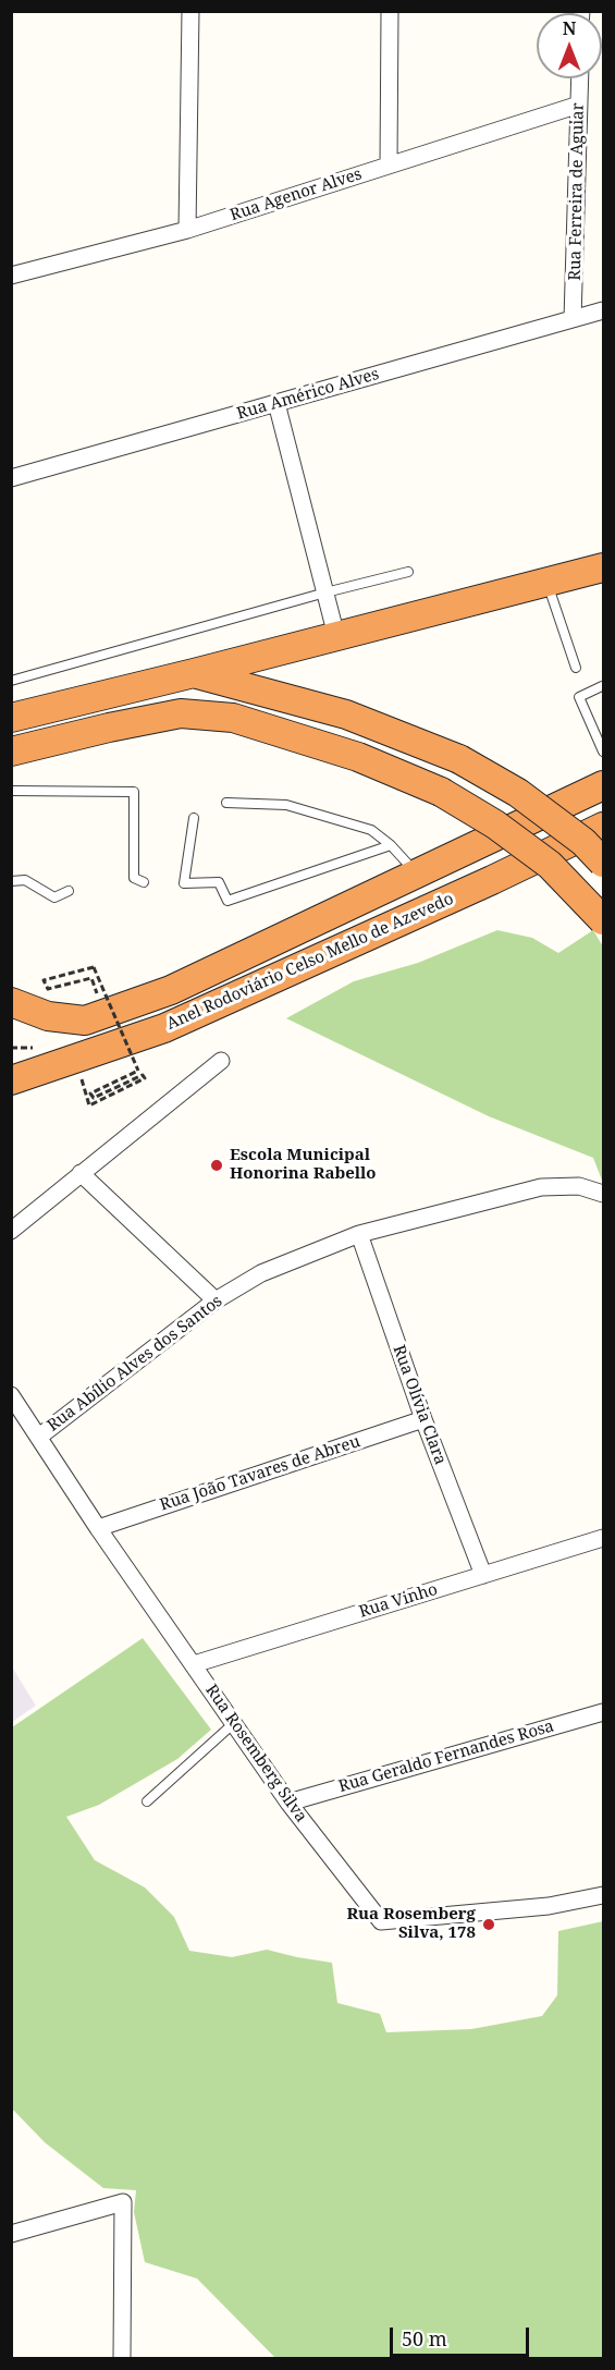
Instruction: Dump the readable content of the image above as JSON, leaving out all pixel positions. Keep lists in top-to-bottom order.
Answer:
{
  "streets": {
    "highway": ["Anel Rodoviário Celso Mello de Azevedo"],
    "street": [
      "Rua Ferreira de Aguiar",
      "Rua Agenor Alves",
      "Rua Américo Alves",
      "Rua Abílio Alves dos Santos",
      "Rua Olívia Clara",
      "Rua João Tavares de Abreu",
      "Rua Vinho",
      "Rua Rosemberg Silva",
      "Rua Geraldo Fernandes Rosa"
    ]
  },
  "crossings": [
    ["Rua Ferreira de Aguiar", "Rua Agenor Alves"],
    ["Rua Ferreira de Aguiar", "Rua Américo Alves"],
    ["Rua Abílio Alves dos Santos", "Rua Olívia Clara"],
    ["Rua Abílio Alves dos Santos", "Rua Rosemberg Silva"],
    ["Rua Olívia Clara", "Rua João Tavares de Abreu"],
    ["Rua Olívia Clara", "Rua Vinho"],
    ["Rua João Tavares de Abreu", "Rua Rosemberg Silva"],
    ["Rua Vinho", "Rua Rosemberg Silva"],
    ["Rua Rosemberg Silva", "Rua Geraldo Fernandes Rosa"]
  ],
  "places": ["Escola Municipal Honorina Rabello", "Rua Rosemberg Silva, 178"],
  "scale_bar": "50 m",
  "north": "top"
}
